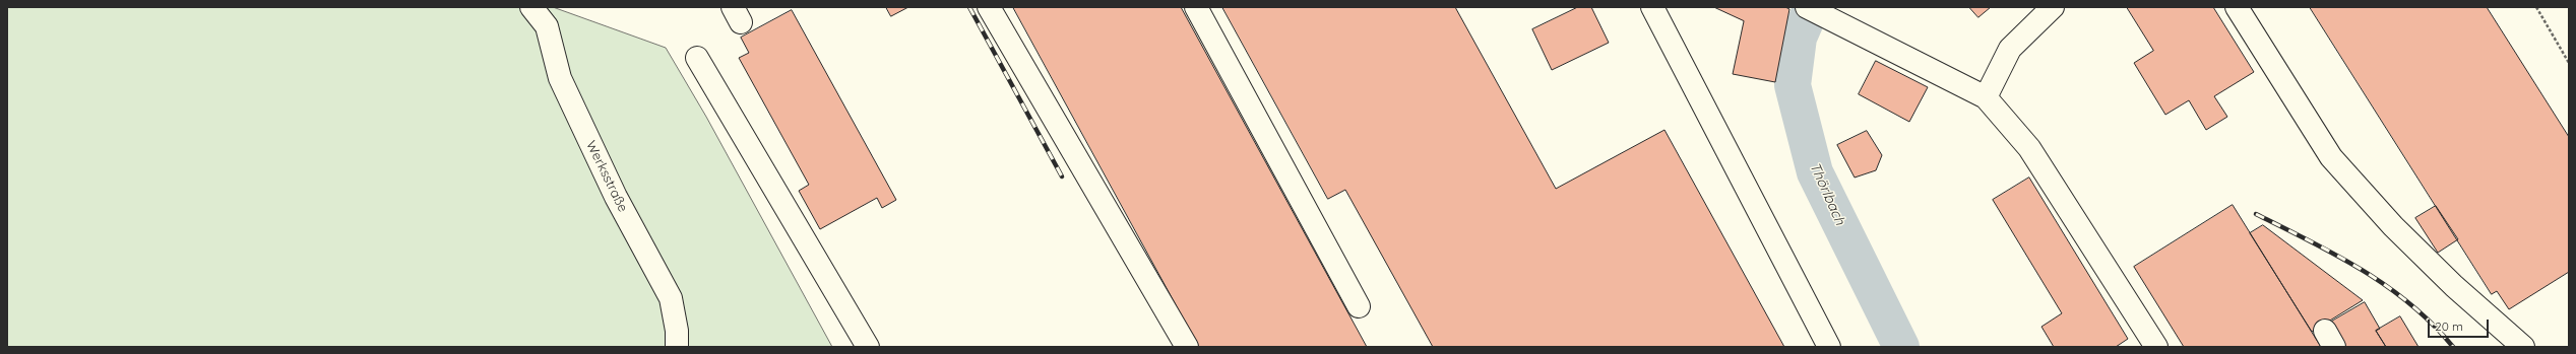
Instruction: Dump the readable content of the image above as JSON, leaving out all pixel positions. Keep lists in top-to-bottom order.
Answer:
{
  "streets": {
    "street": ["Werksstraße"]
  },
  "water": ["Thörlbach"],
  "scale_bar": "20 m"
}
